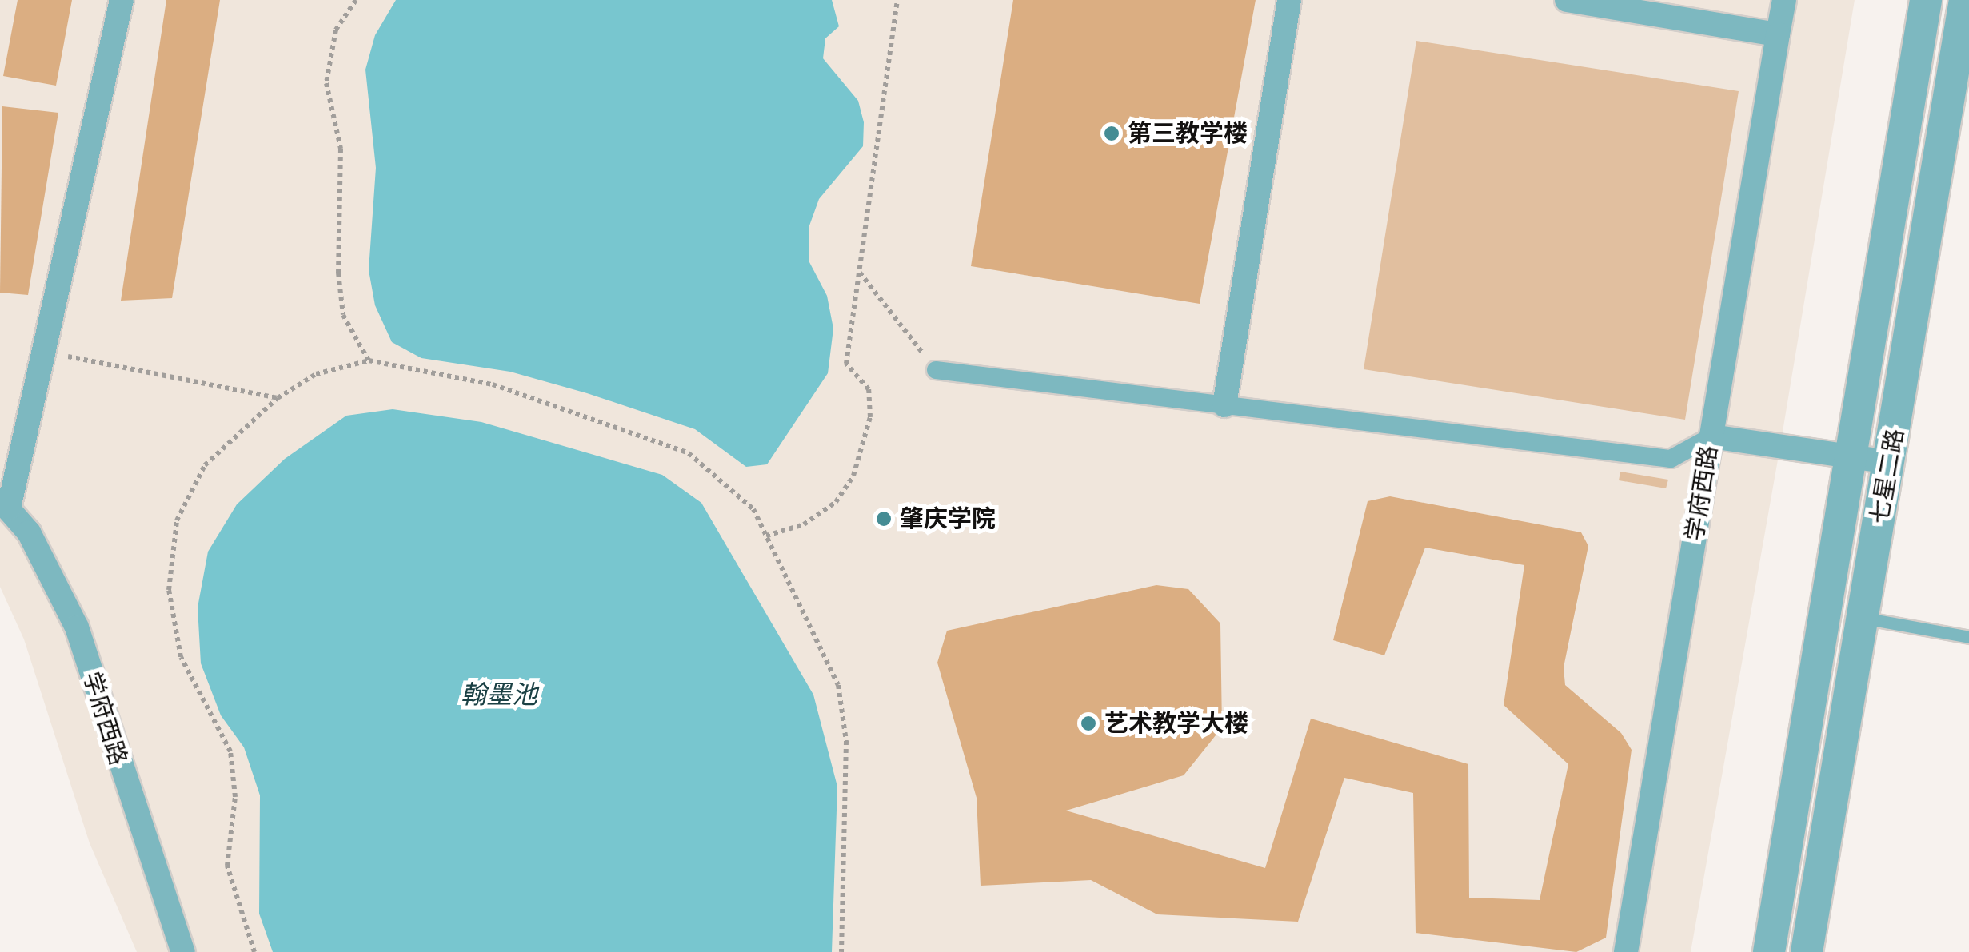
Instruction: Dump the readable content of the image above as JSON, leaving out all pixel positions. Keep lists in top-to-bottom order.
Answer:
{
  "streets": {
    "street": ["七星二路", "学府西路"]
  },
  "water": ["翰墨池"],
  "places": ["第三教学楼", "肇庆学院", "艺术教学大楼"]
}
